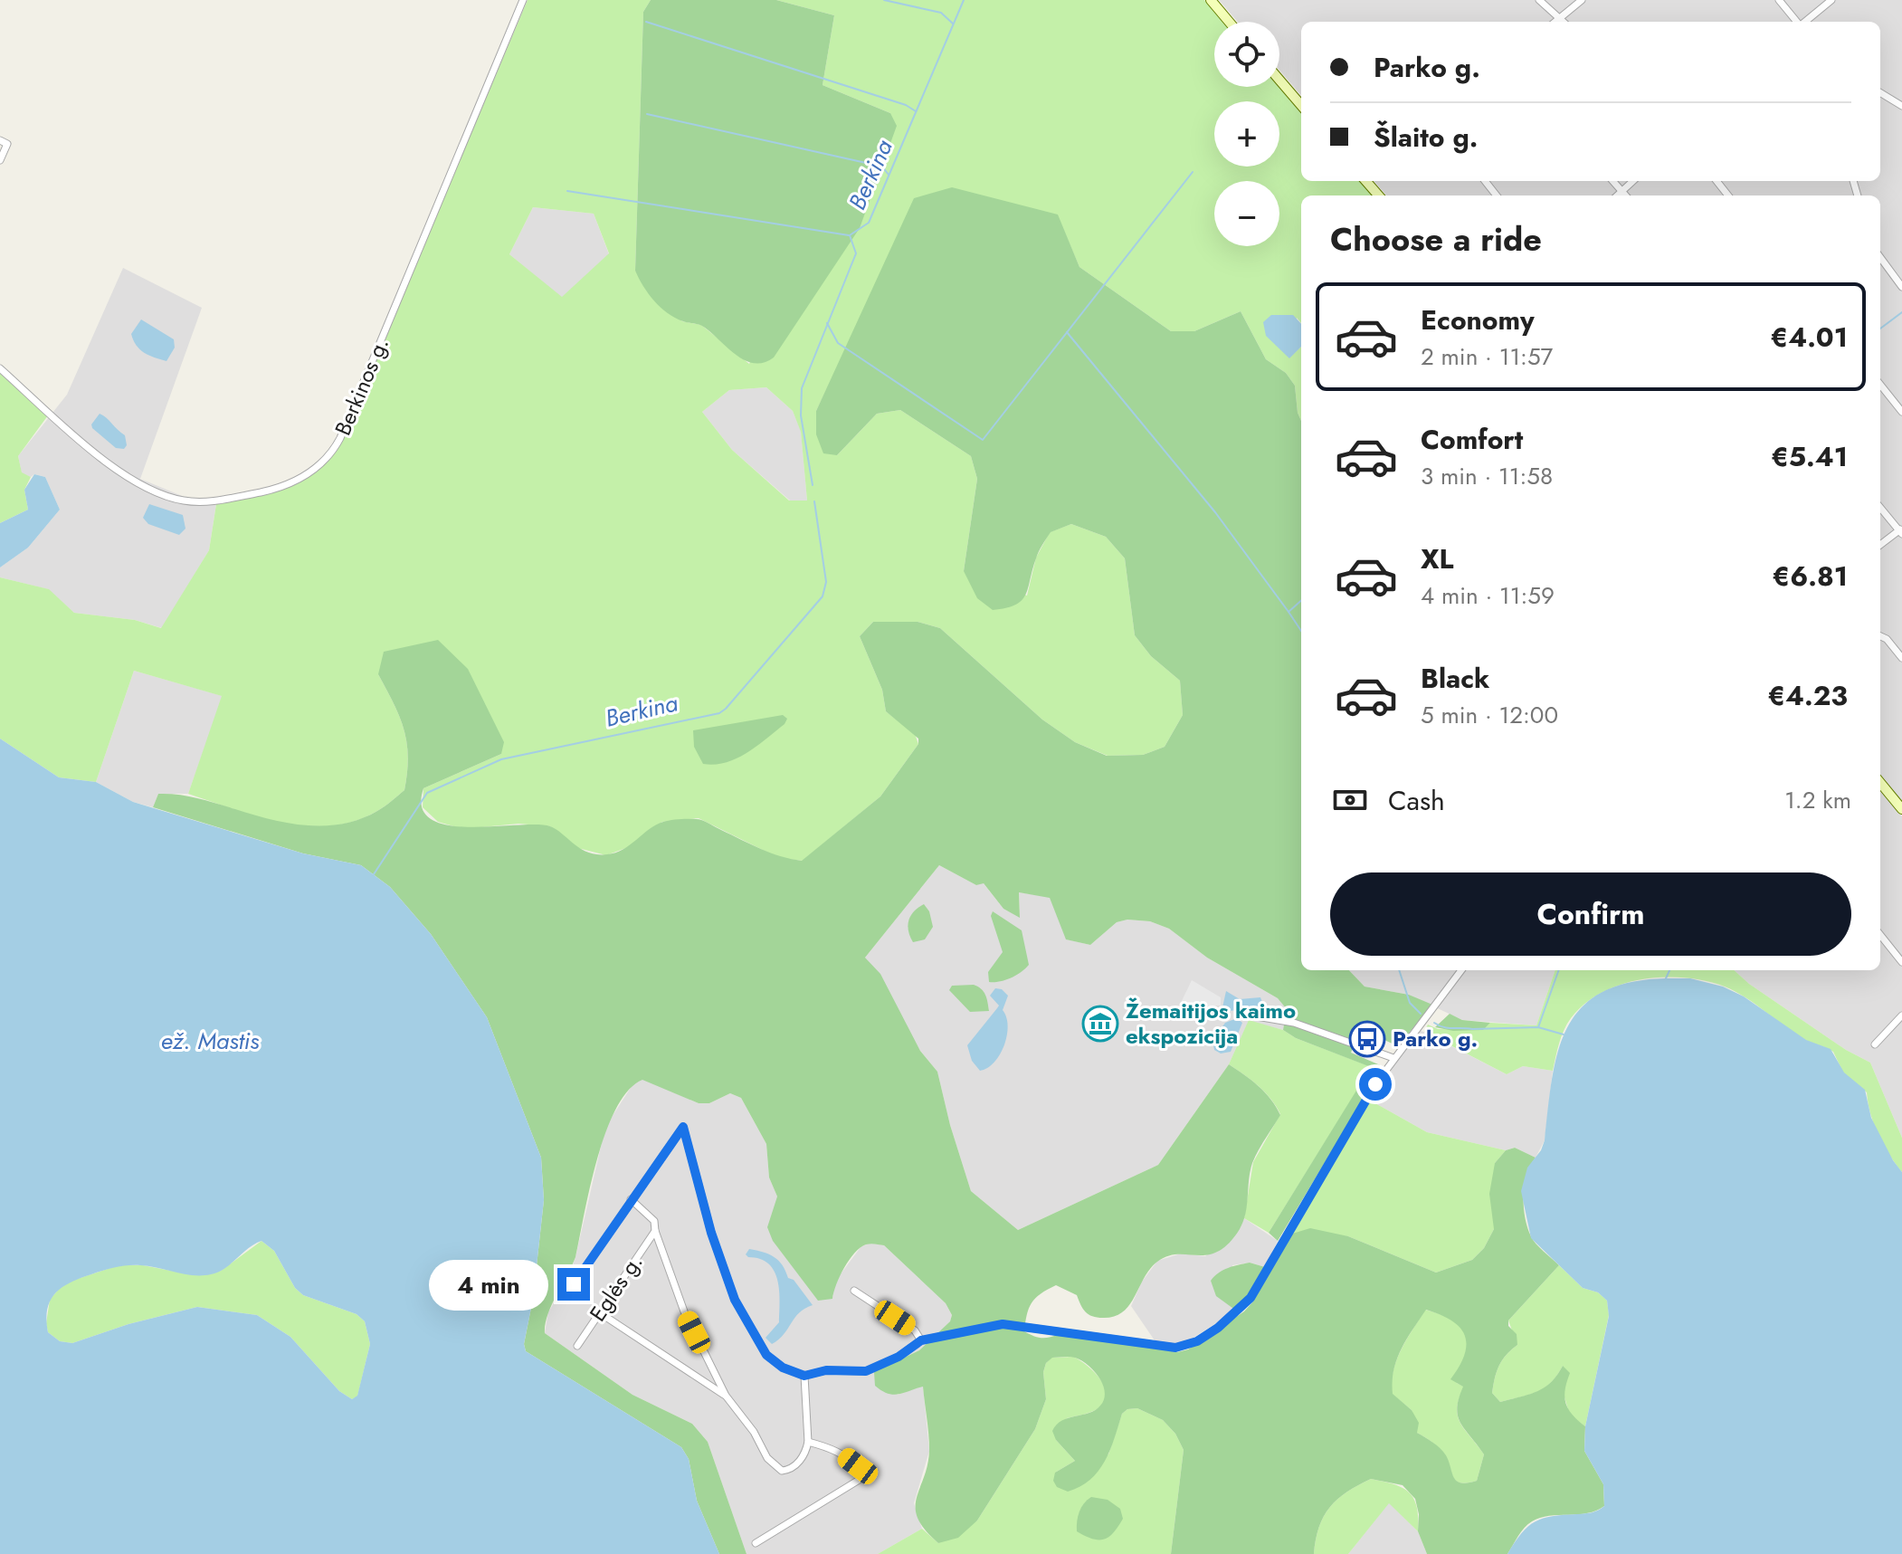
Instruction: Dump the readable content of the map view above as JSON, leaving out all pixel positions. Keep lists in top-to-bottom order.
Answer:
{
  "streets": {
    "street": ["Berkinos g.", "Eglės g."]
  },
  "water": ["Berkina", "ež. Mastis"],
  "places": {
    "museum": ["Žemaitijos kaimo ekspozicija"],
    "bus stop": ["Parko g."]
  },
  "page": {
    "map_buttons": ["+", "−"],
    "banner": ["Parko g.", "Šlaito g."],
    "heading": "Choose a ride",
    "list": [
      {
        "name": "Economy",
        "note": "2 min · 11:57",
        "value": "€4.01"
      },
      {
        "name": "Comfort",
        "note": "3 min · 11:58",
        "value": "€5.41"
      },
      {
        "name": "XL",
        "note": "4 min · 11:59",
        "value": "€6.81"
      },
      {
        "name": "Black",
        "note": "5 min · 12:00",
        "value": "€4.23"
      }
    ],
    "pay": ["Cash", "1.2 km"],
    "buttons": "Confirm",
    "bubble": "4 min"
  }
}
